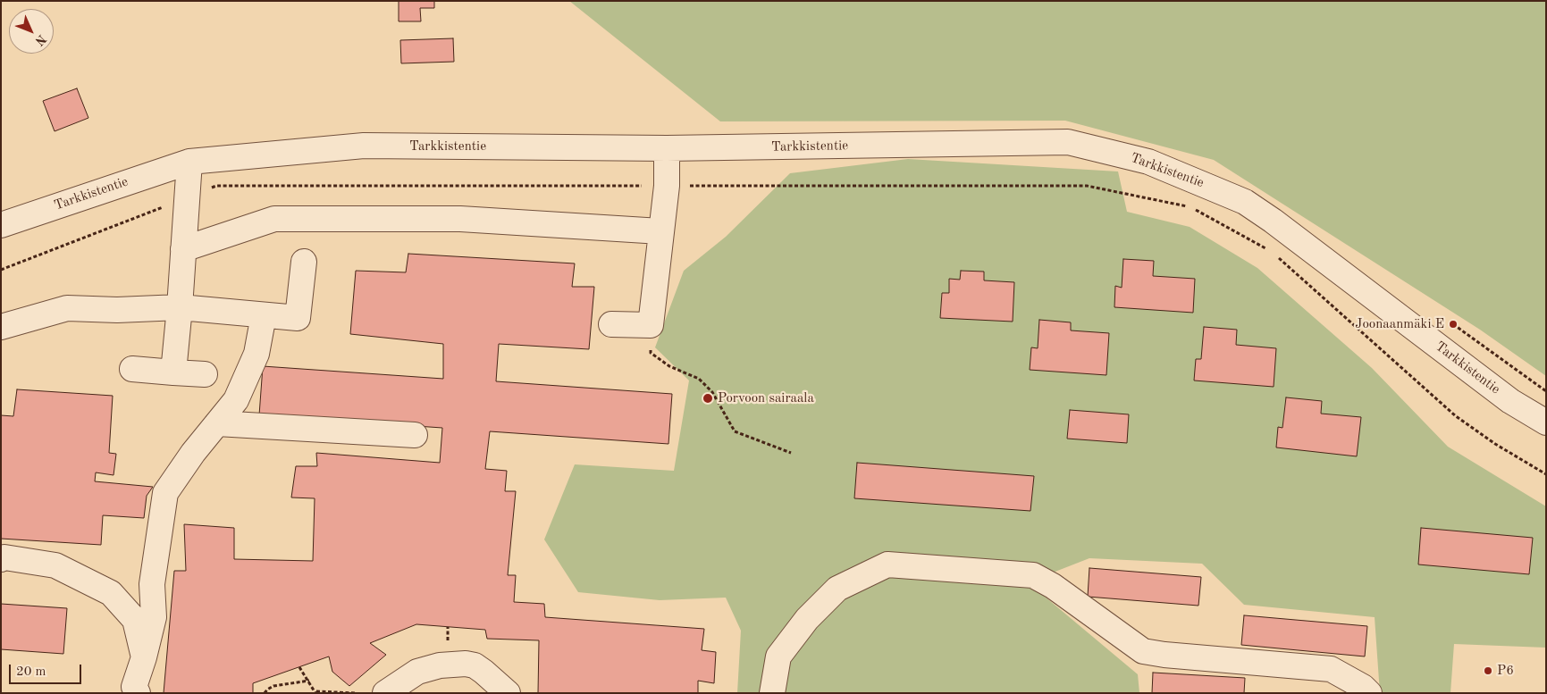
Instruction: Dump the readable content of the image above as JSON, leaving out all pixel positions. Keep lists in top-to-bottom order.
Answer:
{
  "streets": {
    "street": ["Tarkkistentie"]
  },
  "places": ["Joonaanmäki E", "Porvoon sairaala", "P6"],
  "scale_bar": "20 m",
  "north": "bottom right"
}
